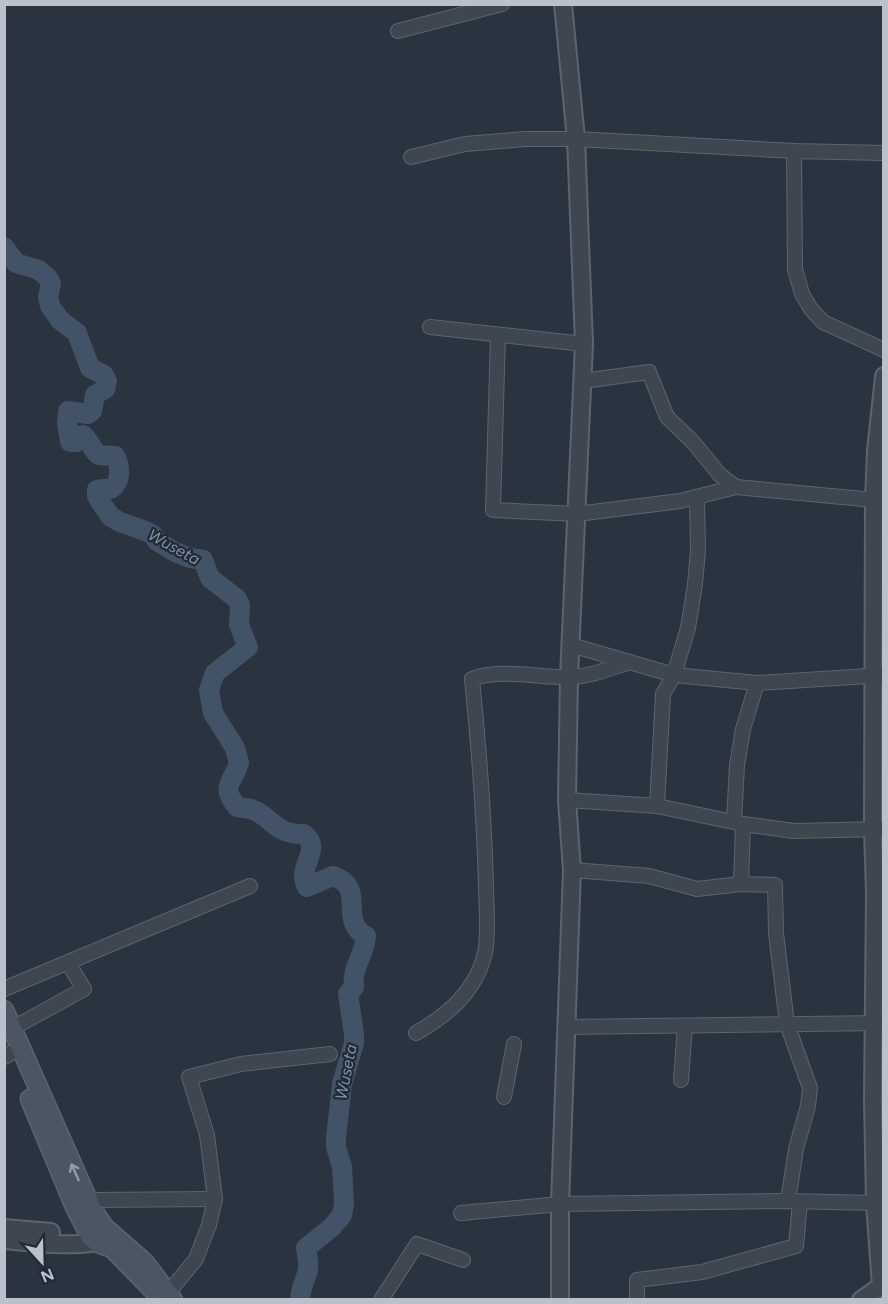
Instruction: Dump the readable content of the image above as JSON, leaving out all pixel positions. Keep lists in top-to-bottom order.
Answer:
{
  "water": ["Wuseta"],
  "north": "bottom"
}
